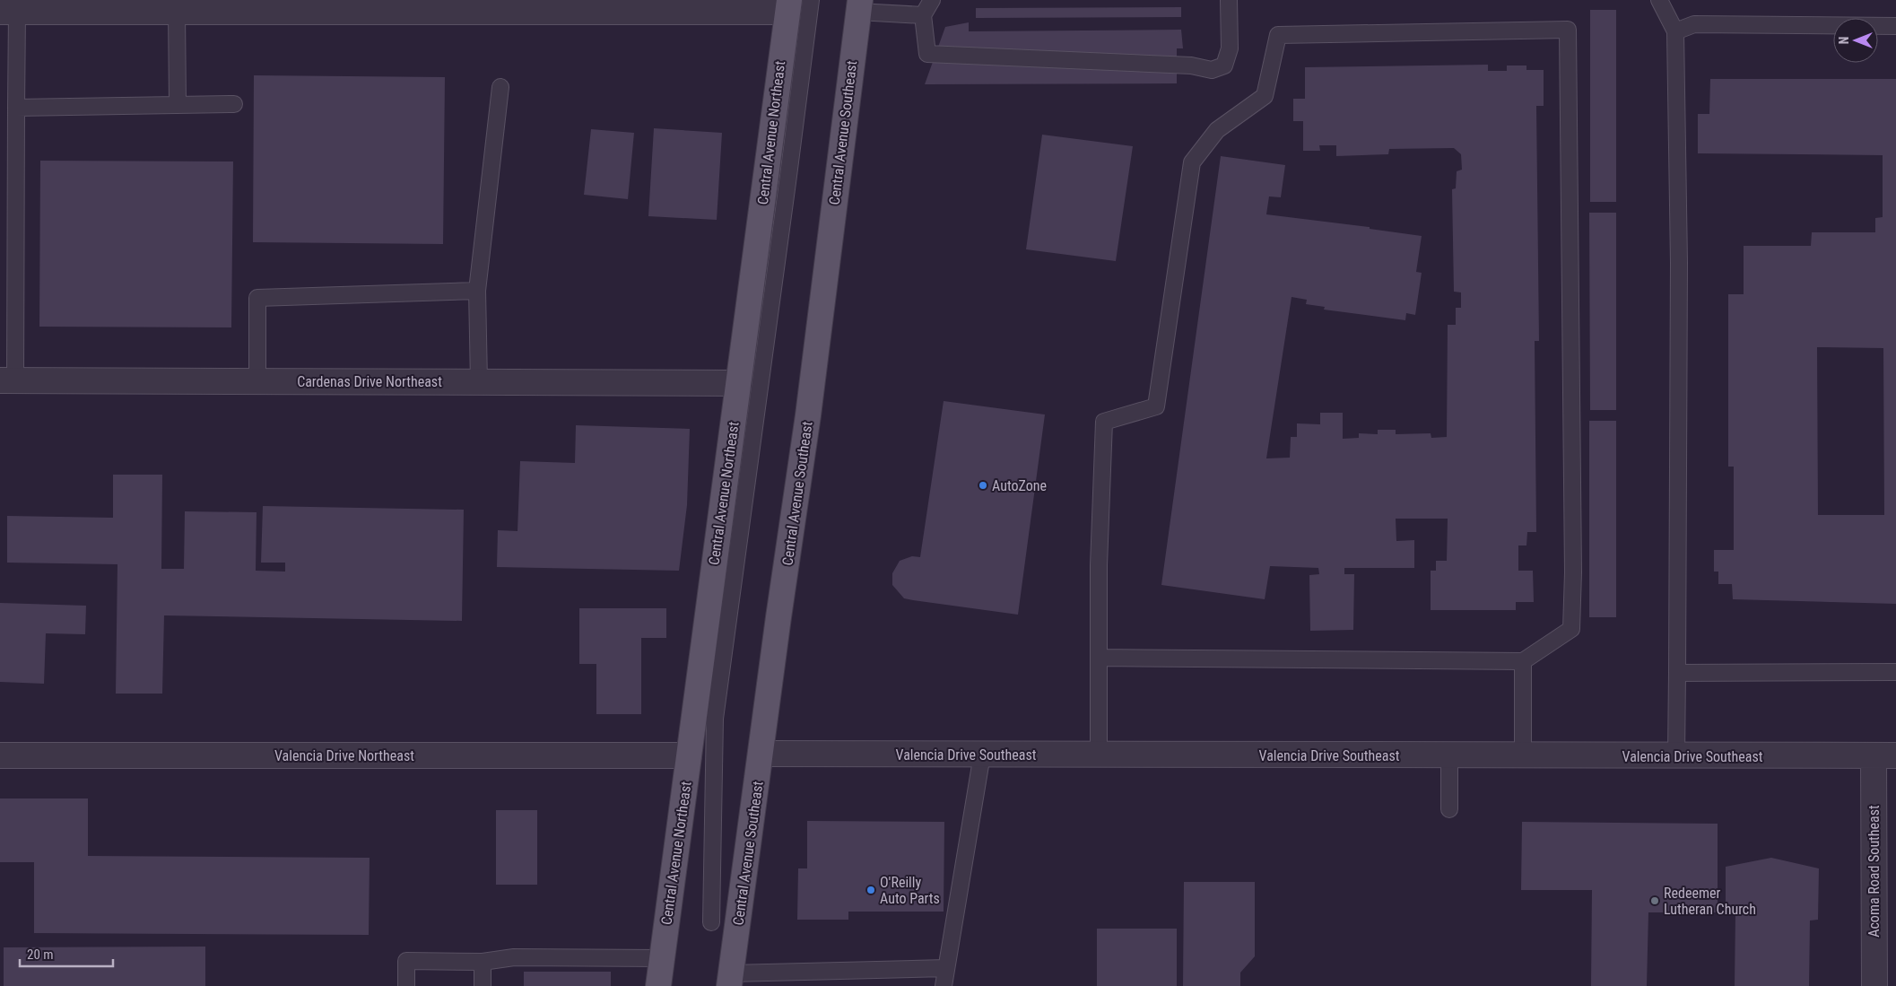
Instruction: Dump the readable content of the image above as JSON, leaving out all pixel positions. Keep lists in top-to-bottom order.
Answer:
{
  "streets": {
    "main road": ["Central Avenue Northeast", "Central Avenue Southeast"],
    "street": [
      "Cardenas Drive Northeast",
      "Valencia Drive Southeast",
      "Valencia Drive Northeast",
      "Acoma Road Southeast"
    ]
  },
  "crossings": [
    ["Central Avenue Northeast", "Cardenas Drive Northeast"],
    ["Central Avenue Northeast", "Valencia Drive Northeast"],
    ["Central Avenue Southeast", "Valencia Drive Southeast"],
    ["Valencia Drive Southeast", "Acoma Road Southeast"]
  ],
  "places": ["AutoZone", "O'Reilly Auto Parts", "Redeemer Lutheran Church"],
  "scale_bar": "20 m",
  "north": "left"
}
